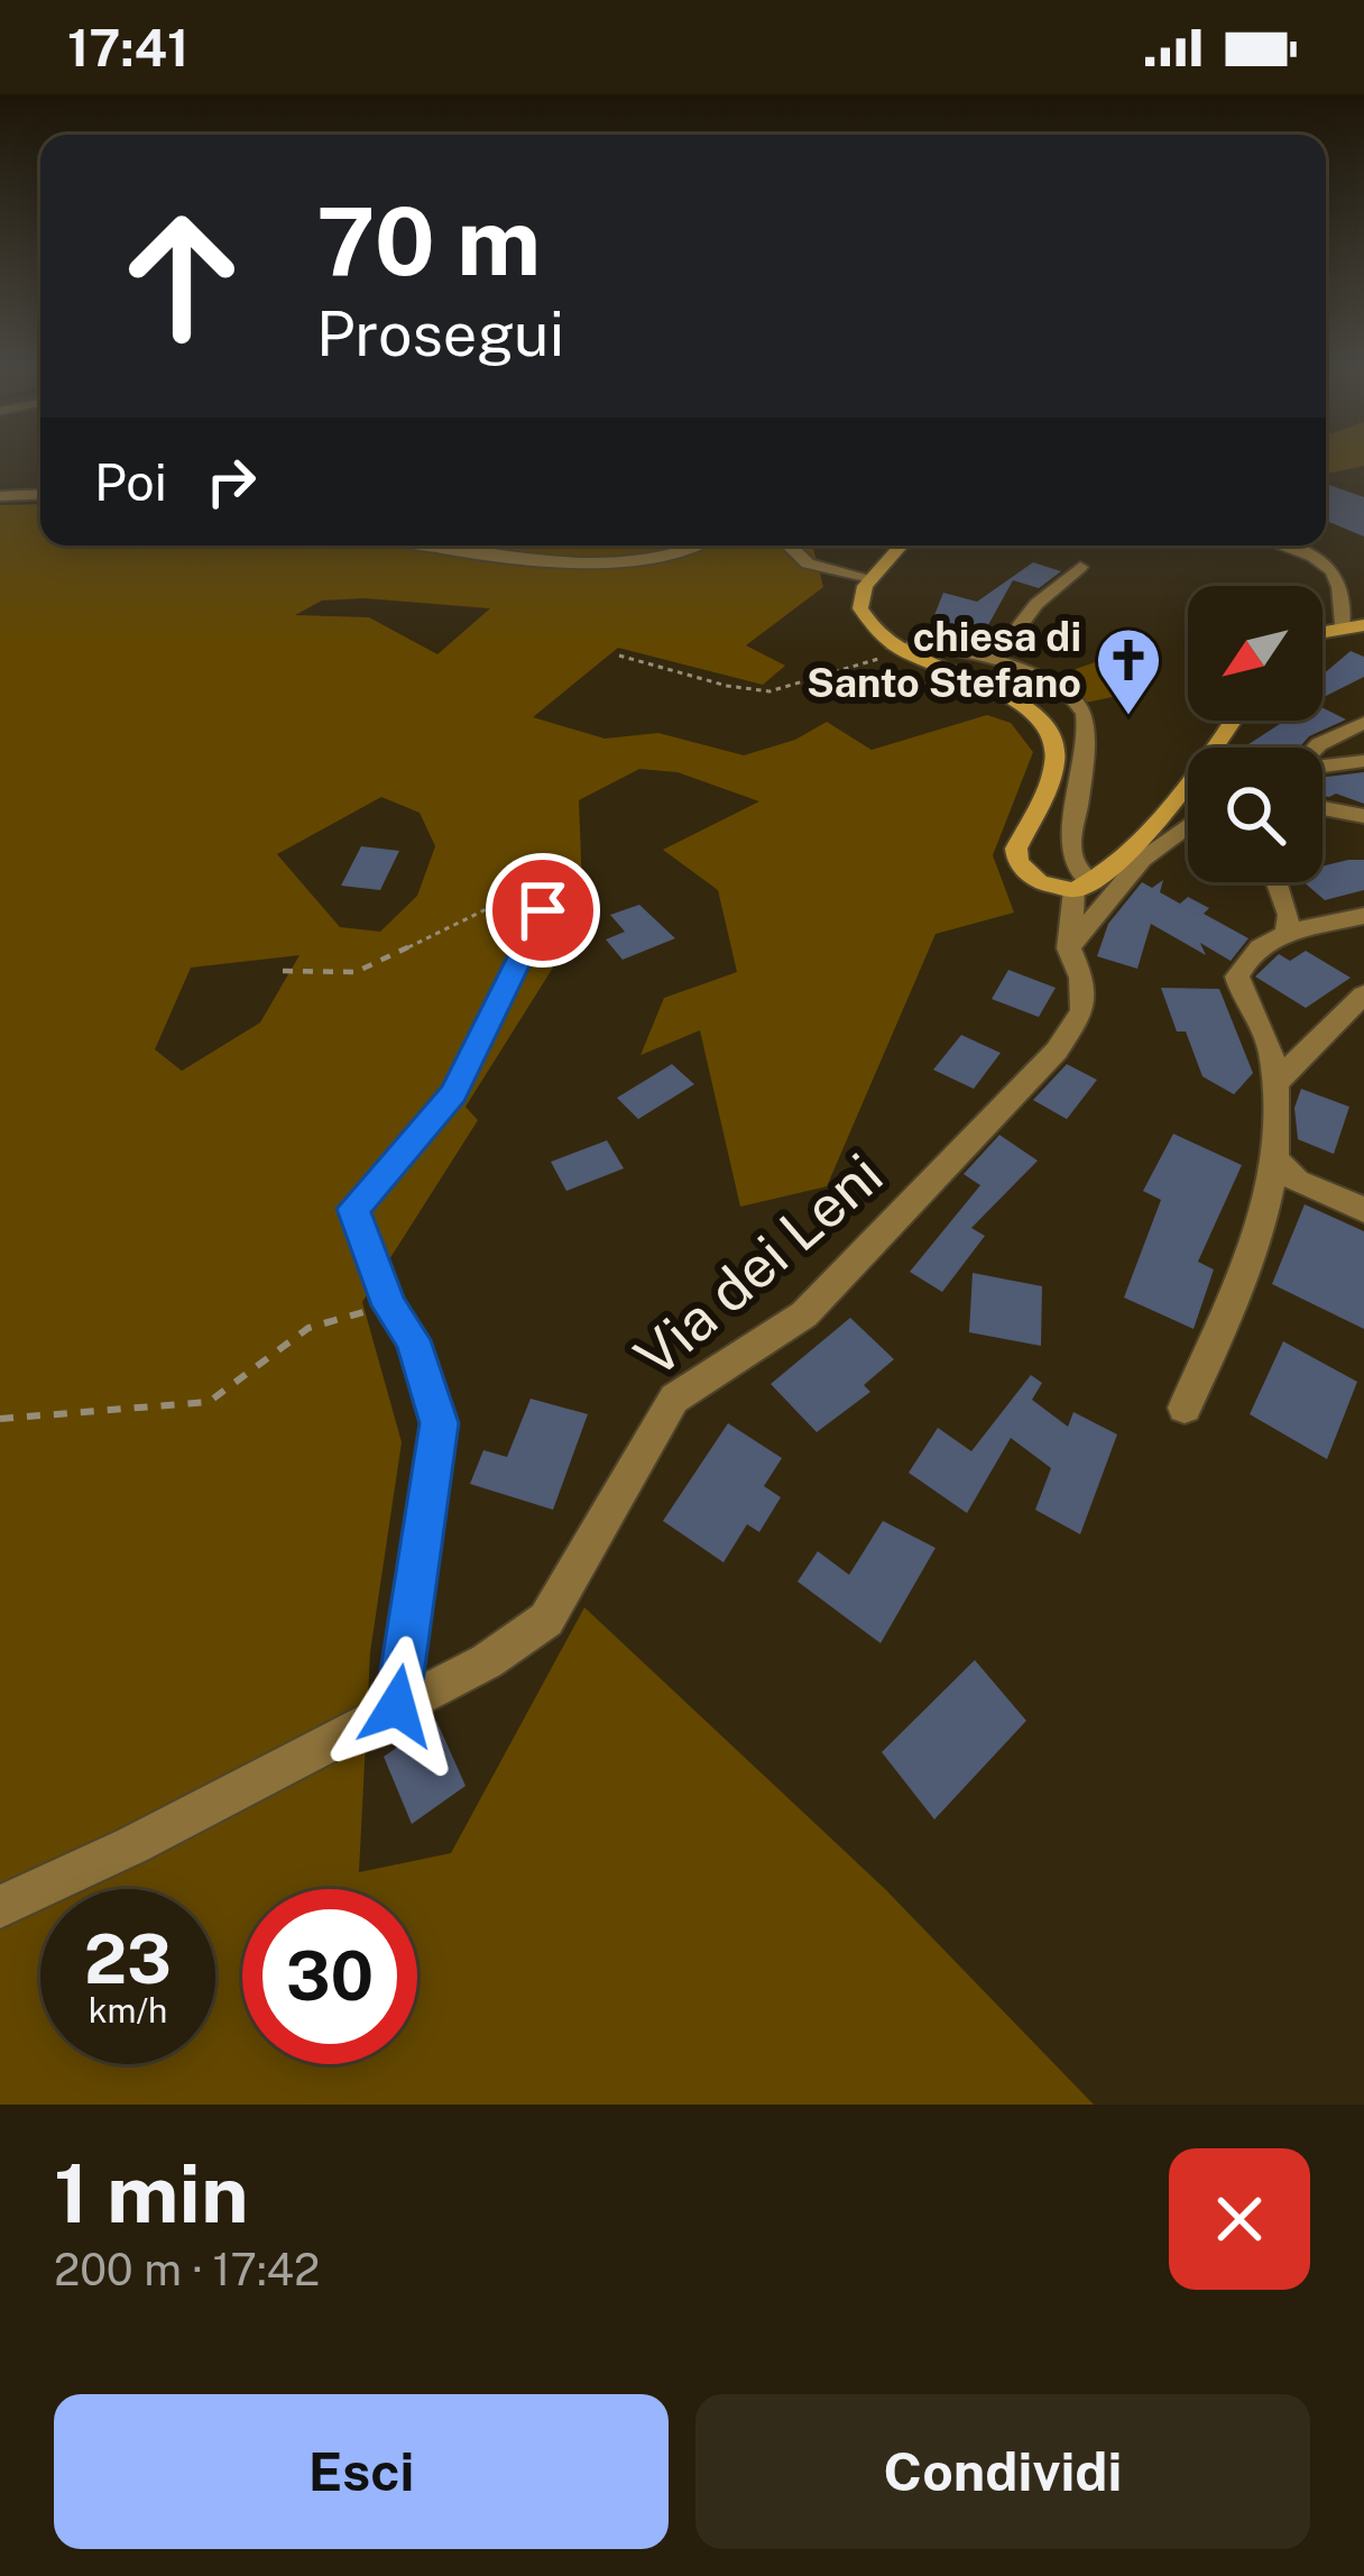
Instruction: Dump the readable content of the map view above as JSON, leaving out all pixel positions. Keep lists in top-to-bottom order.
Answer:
{
  "streets": {
    "street": ["Via dei Leni"]
  },
  "places": {
    "church": ["chiesa di Santo Stefano"]
  },
  "north": "bottom left",
  "page": {
    "status": "17:41",
    "turn": ["70 m", "Prosegui"],
    "then": "Poi",
    "speed": "23 km/h",
    "limit": "30",
    "heading": ["1 min", "200 m · 17:42"],
    "buttons": ["Esci", "Condividi"]
  }
}
